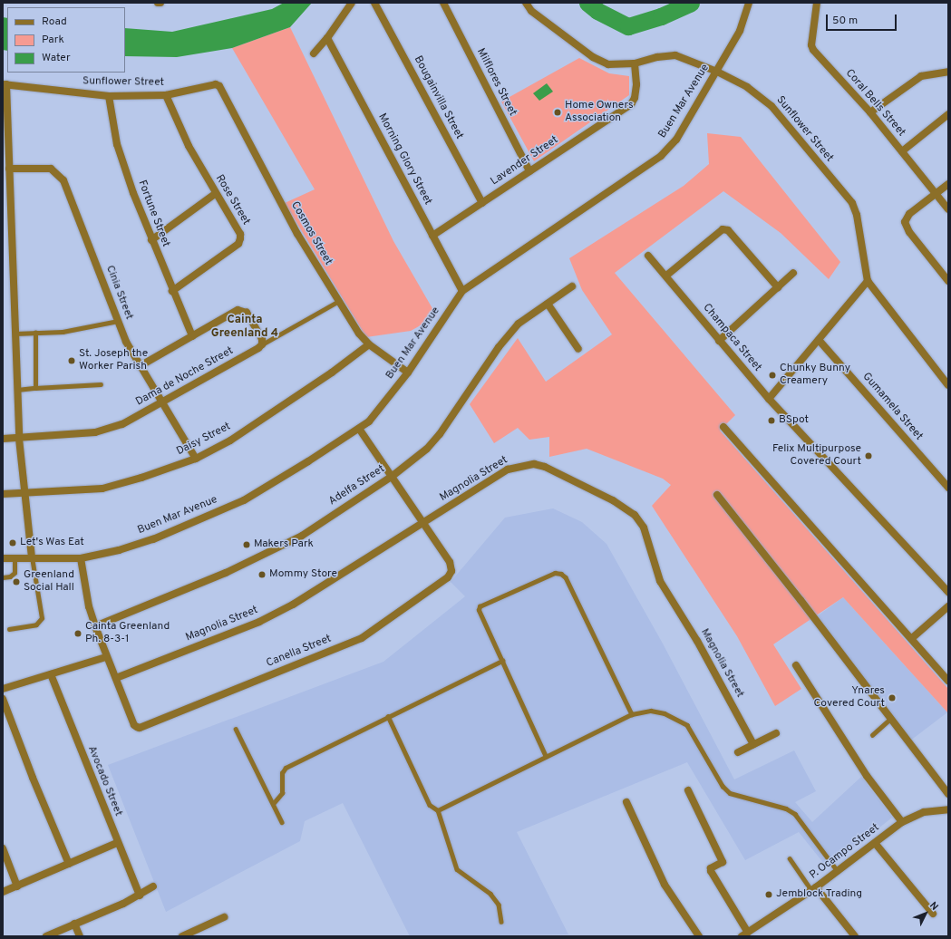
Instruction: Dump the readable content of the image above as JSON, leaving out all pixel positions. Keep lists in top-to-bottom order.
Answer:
{
  "streets": {
    "street": [
      "Sunflower Street",
      "Milflores Street",
      "Bougainvilla Street",
      "Buen Mar Avenue",
      "Coral Bells Street",
      "Morning Glory Street",
      "Lavender Street",
      "Rose Street",
      "Fortune Street",
      "Cosmos Street",
      "Cinia Street",
      "Champaca Street",
      "Dama de Noche Street",
      "Gumamela Street",
      "Daisy Street",
      "Magnolia Street",
      "Adelfa Street",
      "Canella Street",
      "Avocado Street",
      "P. Ocampo Street"
    ]
  },
  "crossings": [
    ["Sunflower Street", "Buen Mar Avenue"],
    ["Sunflower Street", "Lavender Street"],
    ["Sunflower Street", "Rose Street"],
    ["Sunflower Street", "Fortune Street"],
    ["Sunflower Street", "Cosmos Street"],
    ["Milflores Street", "Lavender Street"],
    ["Bougainvilla Street", "Lavender Street"],
    ["Buen Mar Avenue", "Morning Glory Street"],
    ["Buen Mar Avenue", "Cosmos Street"],
    ["Morning Glory Street", "Lavender Street"],
    ["Rose Street", "Fortune Street"],
    ["Cosmos Street", "Daisy Street"],
    ["Cinia Street", "Dama de Noche Street"],
    ["Cinia Street", "Daisy Street"],
    ["Magnolia Street", "Canella Street"]
  ],
  "districts": ["Cainta Greenland 4"],
  "places": [
    "Home Owners Association",
    "St. Joseph the Worker Parish",
    "Chunky Bunny Creamery",
    "BSpot",
    "Felix Multipurpose Covered Court",
    "Let's Was Eat",
    "Makers Park",
    "Mommy Store",
    "Greenland Social Hall",
    "Cainta Greenland Ph. 8-3-1",
    "Ynares Covered Court",
    "Jemblock Trading"
  ],
  "legend": ["Road", "Park", "Water"],
  "scale_bar": "50 m",
  "north": "top right"
}
